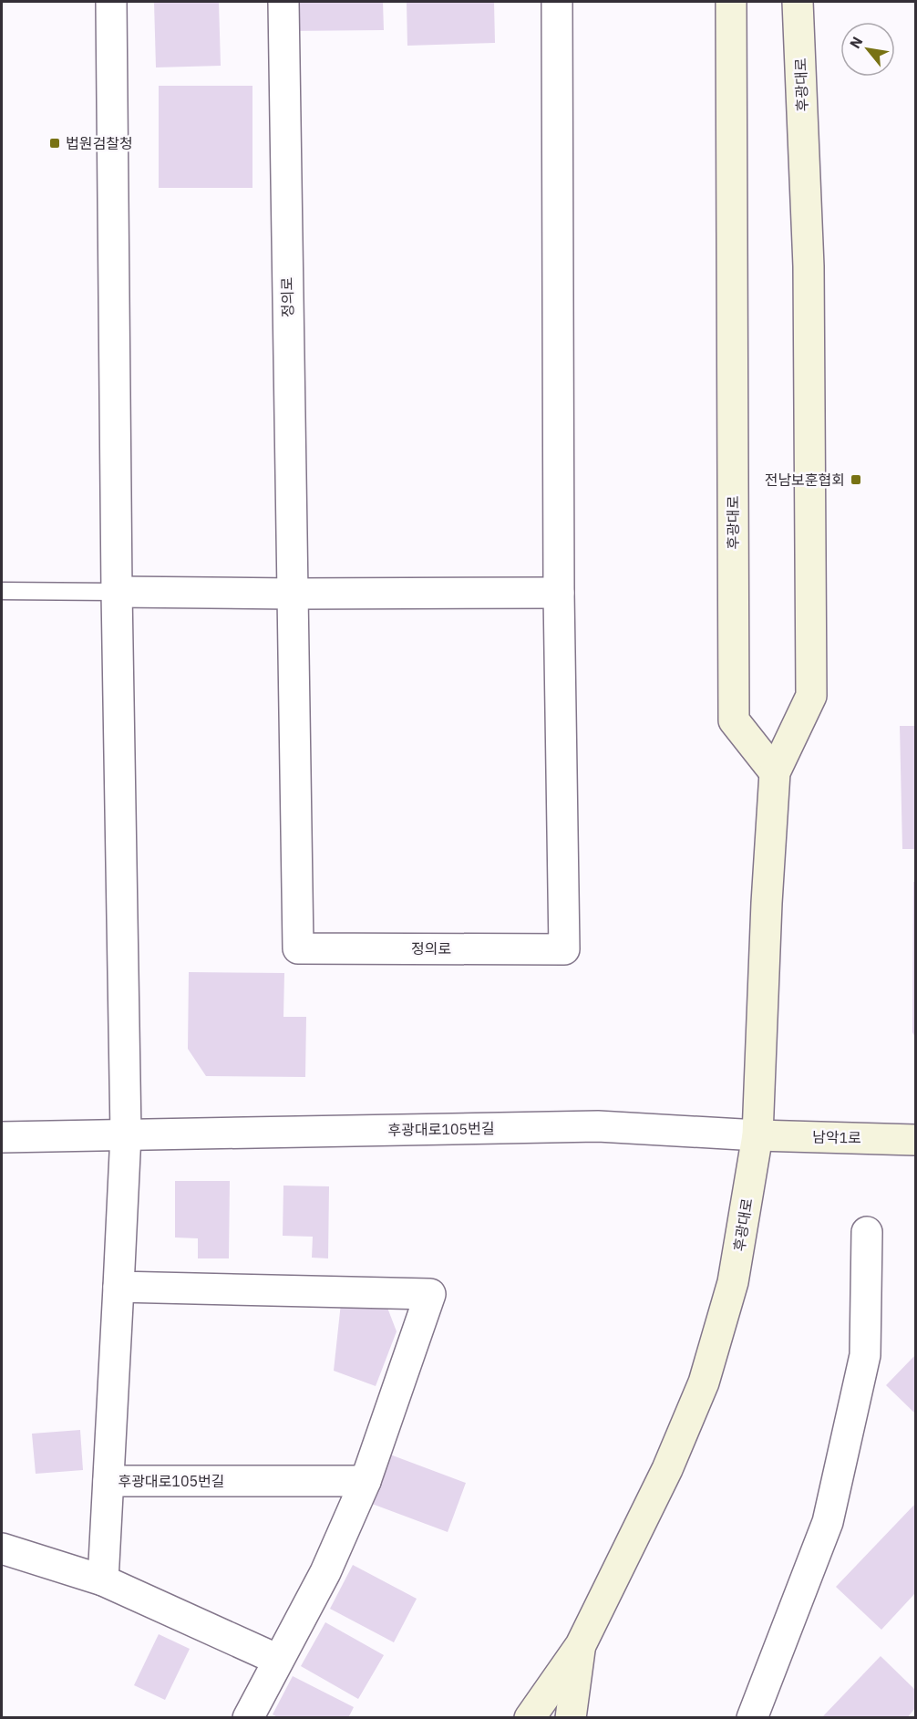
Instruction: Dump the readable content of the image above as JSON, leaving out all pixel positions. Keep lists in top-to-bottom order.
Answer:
{
  "streets": {
    "street": [
      "후광대로",
      "정의로",
      "후광대로105번길",
      "남악1로"
    ]
  },
  "crossings": [
    ["후광대로", "후광대로105번길"],
    ["후광대로", "남악1로"],
    ["후광대로105번길", "남악1로"]
  ],
  "places": {
    "transit": ["법원검찰청", "전남보훈협회"]
  },
  "north": "top left"
}
